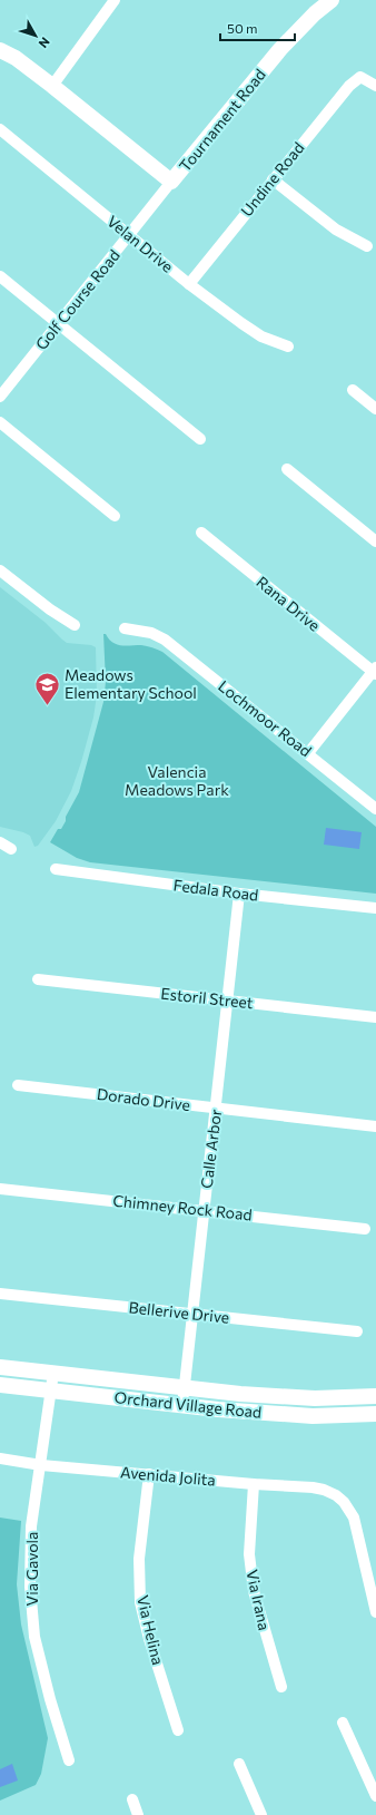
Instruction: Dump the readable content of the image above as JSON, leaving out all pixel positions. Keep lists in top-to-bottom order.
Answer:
{
  "streets": {
    "main road": ["Tournament Road", "Orchard Village Road"],
    "street": [
      "Undine Road",
      "Velan Drive",
      "Golf Course Road",
      "Rana Drive",
      "Lochmoor Road",
      "Fedala Road",
      "Estoril Street",
      "Dorado Drive",
      "Calle Arbor",
      "Chimney Rock Road",
      "Bellerive Drive",
      "Avenida Jolita",
      "Via Gavola",
      "Via Irana",
      "Via Helina"
    ]
  },
  "crossings": [
    ["Tournament Road", "Golf Course Road"],
    ["Undine Road", "Velan Drive"],
    ["Velan Drive", "Golf Course Road"],
    ["Fedala Road", "Calle Arbor"],
    ["Estoril Street", "Calle Arbor"],
    ["Dorado Drive", "Calle Arbor"],
    ["Calle Arbor", "Chimney Rock Road"],
    ["Calle Arbor", "Bellerive Drive"],
    ["Calle Arbor", "Orchard Village Road"],
    ["Orchard Village Road", "Via Gavola"],
    ["Avenida Jolita", "Via Gavola"],
    ["Avenida Jolita", "Via Irana"],
    ["Avenida Jolita", "Via Helina"]
  ],
  "parks": ["Valencia Meadows Park"],
  "places": {
    "school or university": ["Meadows Elementary School"]
  },
  "scale_bar": "50 m",
  "north": "bottom right"
}
